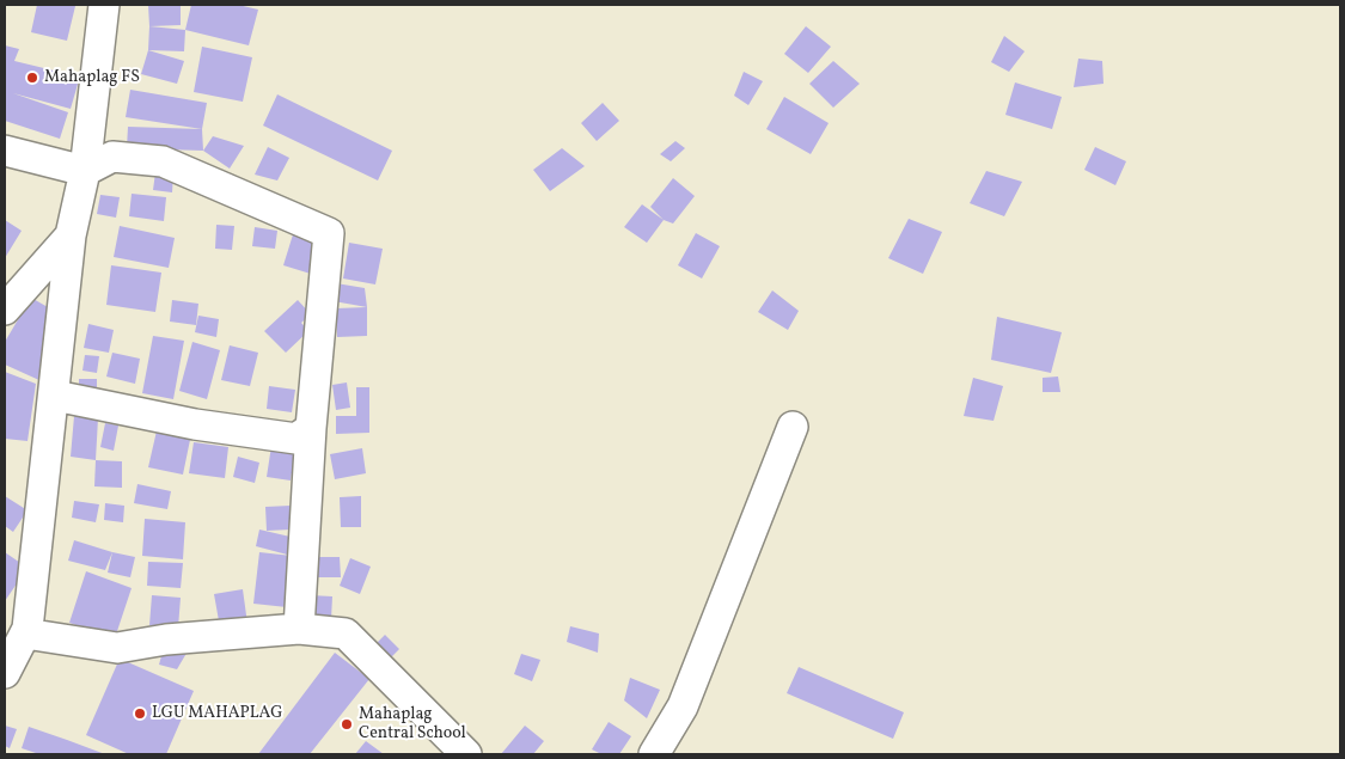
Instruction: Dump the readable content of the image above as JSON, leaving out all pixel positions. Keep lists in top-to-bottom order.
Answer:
{
  "places": ["Mahaplag FS", "LGU MAHAPLAG", "Mahaplag Central School"]
}
